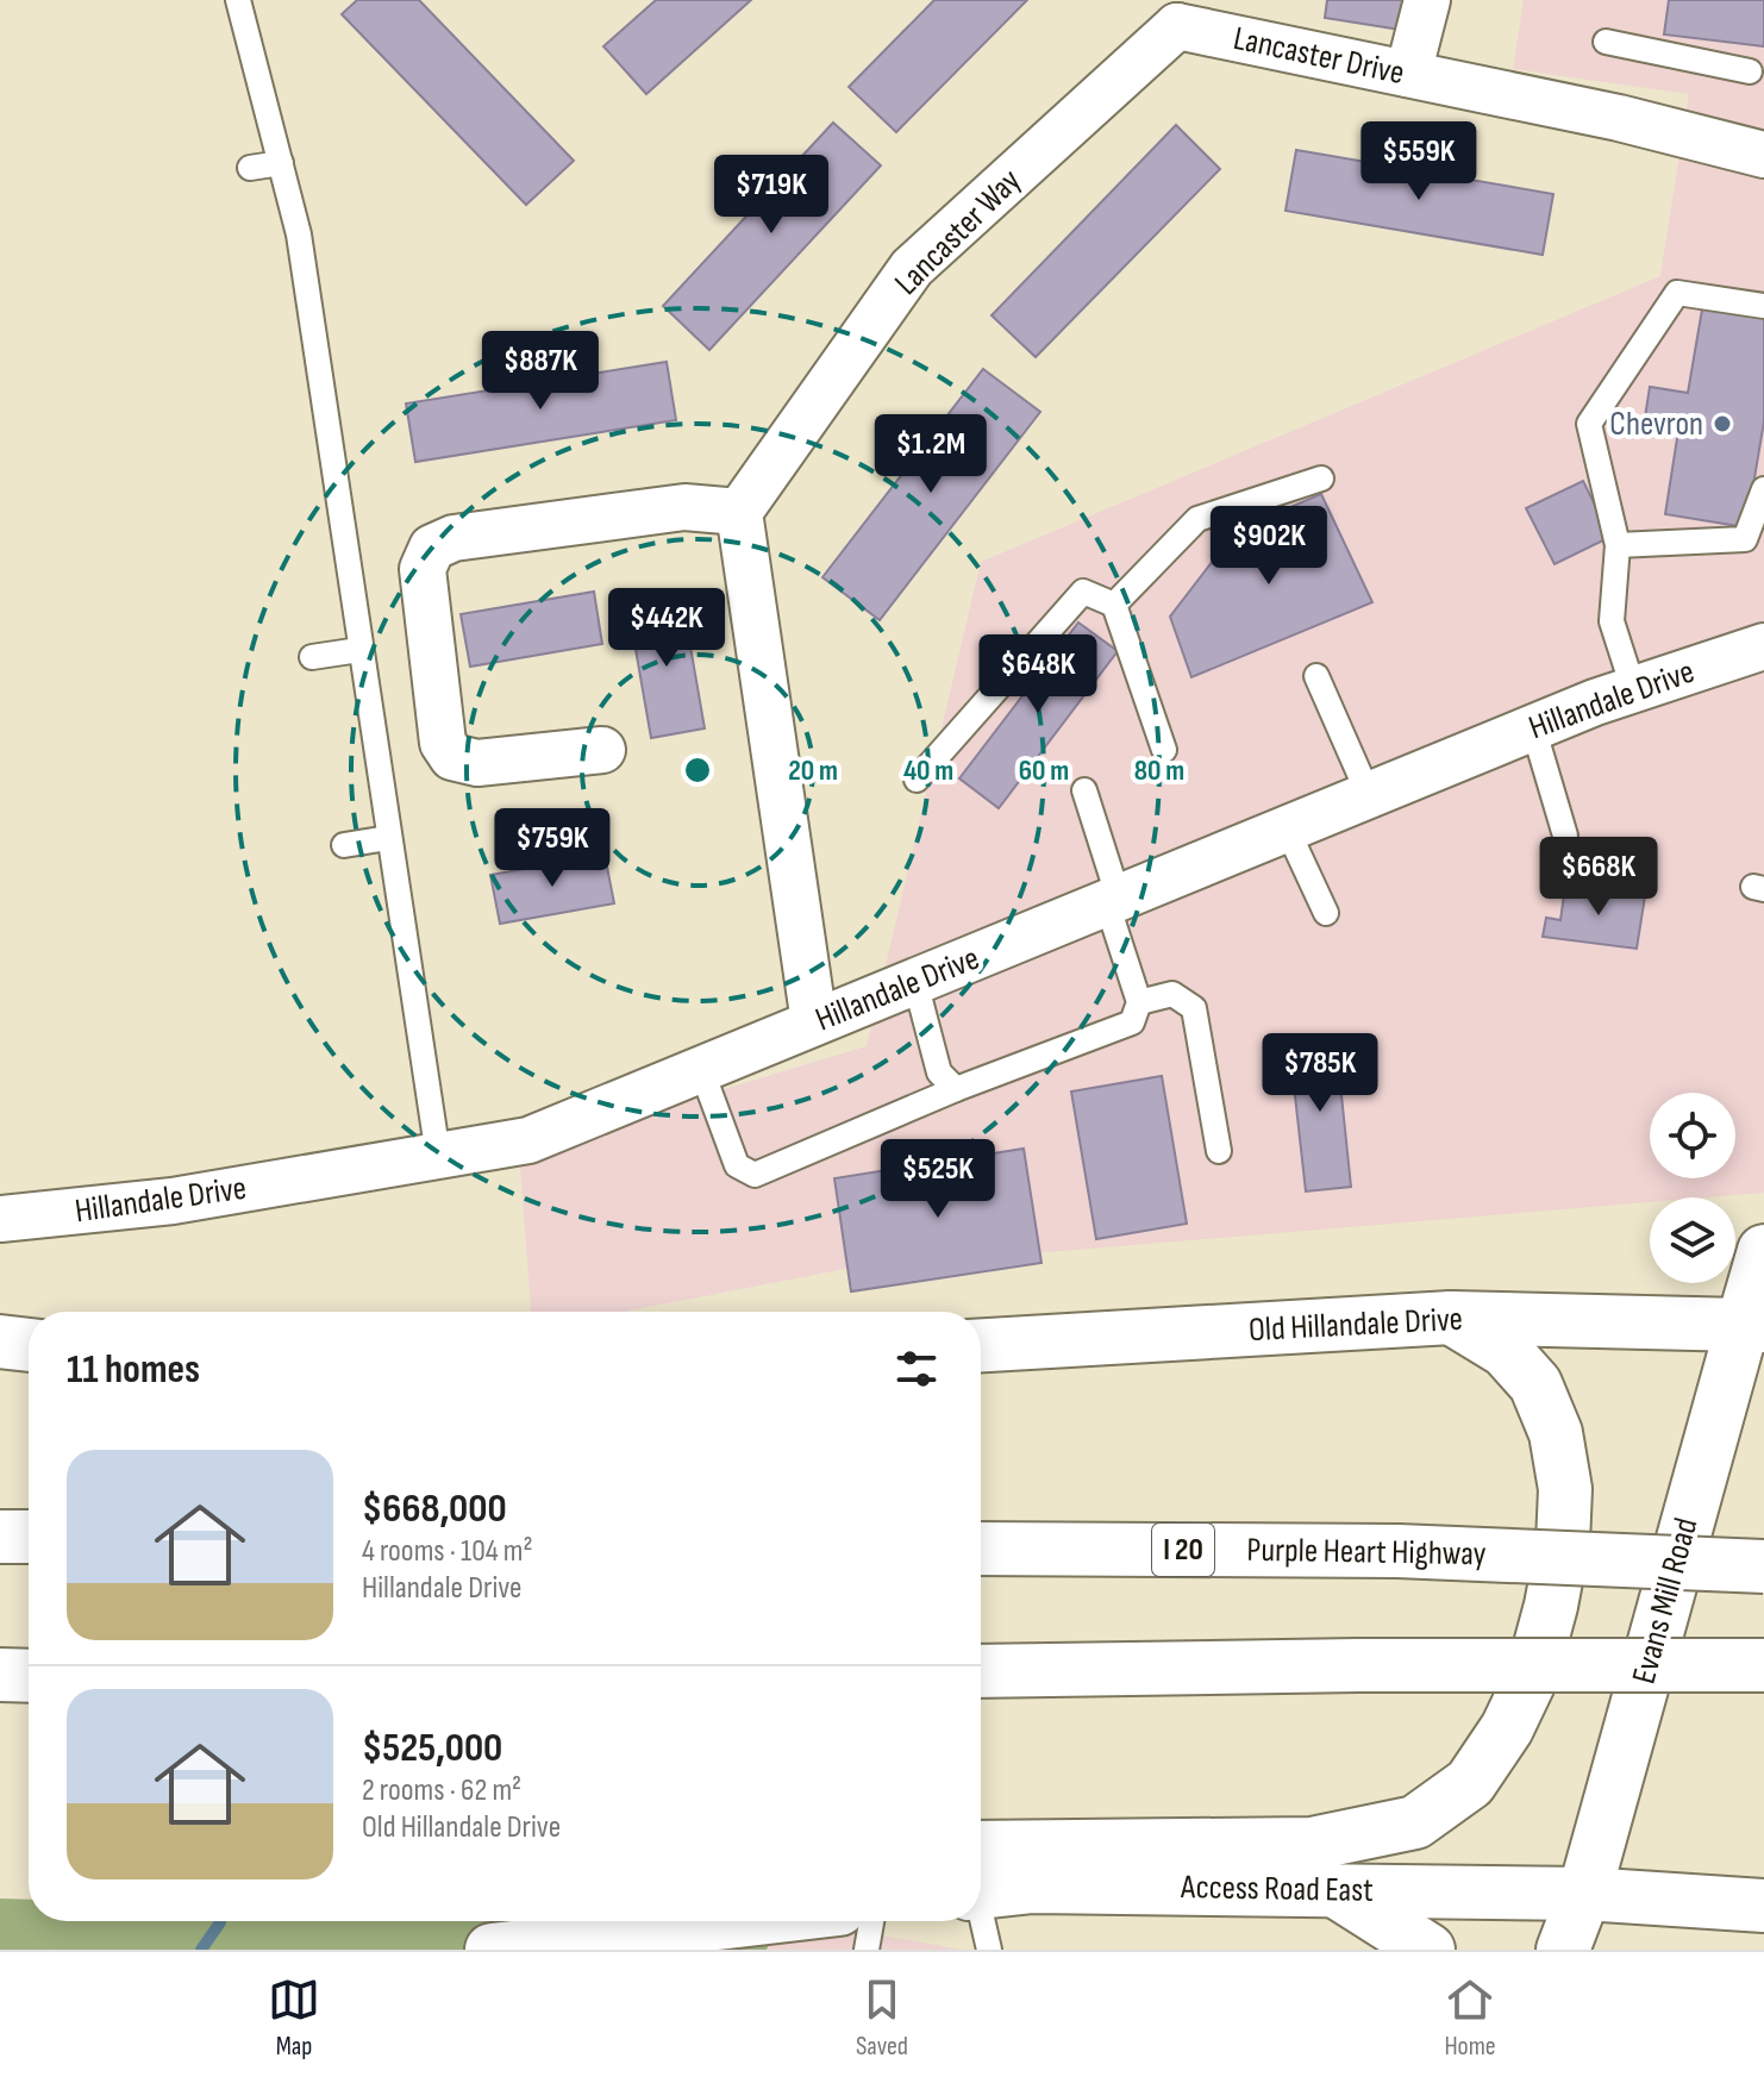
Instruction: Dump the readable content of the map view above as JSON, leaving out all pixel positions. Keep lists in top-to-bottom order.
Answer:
{
  "streets": {
    "main road": [
      "Old Hillandale Drive",
      "I 20",
      "Purple Heart Highway",
      "Evans Mill Road",
      "Access Road East"
    ],
    "street": ["Lancaster Drive", "Lancaster Way", "Hillandale Drive"]
  },
  "crossings": [
    ["Lancaster Drive", "Lancaster Way"],
    ["Old Hillandale Drive", "Evans Mill Road"],
    ["Evans Mill Road", "Access Road East"]
  ],
  "places": ["Chevron"],
  "page": {
    "price": [
      "$559K",
      "$719K",
      "$887K",
      "$1.2M",
      "$902K",
      "$442K",
      "$648K",
      "$759K",
      "$668K",
      "$785K",
      "$525K"
    ],
    "heading": "11 homes",
    "list": [
      {
        "name": "$668,000",
        "note": "4 rooms · 104 m² · Hillandale Drive"
      },
      {
        "name": "$525,000",
        "note": "2 rooms · 62 m² · Old Hillandale Drive"
      }
    ],
    "tabs": ["Map", "Saved", "Home"]
  },
  "rings": [
    "20 m",
    "40 m",
    "60 m",
    "80 m"
  ]
}
